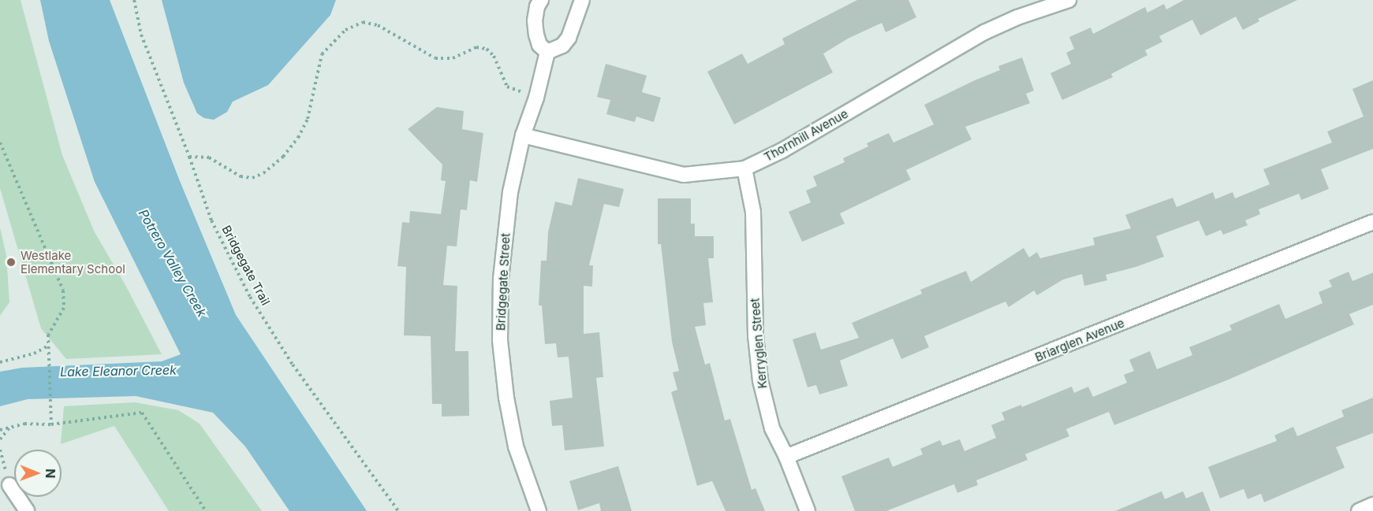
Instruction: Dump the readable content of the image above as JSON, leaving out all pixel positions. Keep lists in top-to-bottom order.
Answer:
{
  "streets": {
    "street": [
      "Thornhill Avenue",
      "Bridgegate Street",
      "Briarglen Avenue",
      "Kerryglen Street"
    ],
    "path": ["Bridgegate Trail"]
  },
  "crossings": [
    ["Thornhill Avenue", "Bridgegate Street"],
    ["Thornhill Avenue", "Kerryglen Street"],
    ["Briarglen Avenue", "Kerryglen Street"]
  ],
  "water": ["Potrero Valley Creek", "Lake Eleanor Creek"],
  "places": ["Westlake Elementary School"],
  "north": "right"
}
